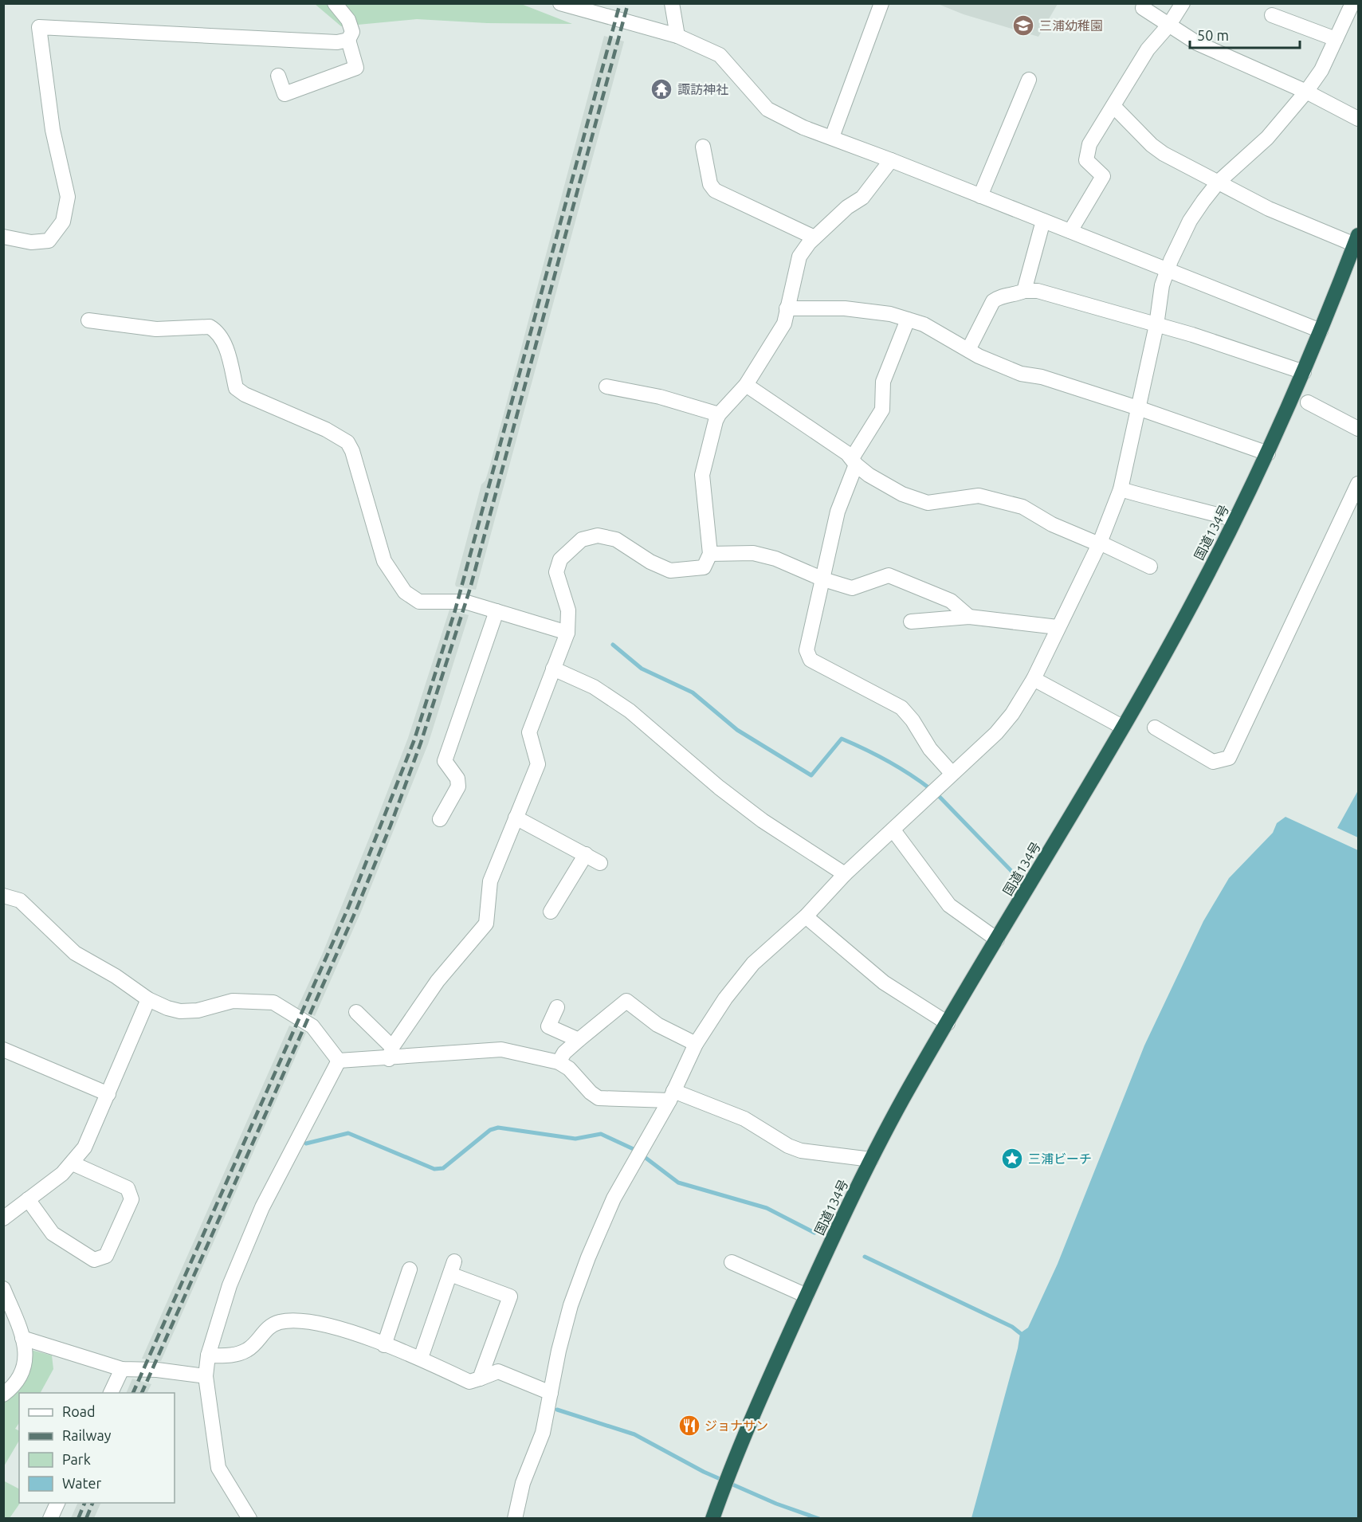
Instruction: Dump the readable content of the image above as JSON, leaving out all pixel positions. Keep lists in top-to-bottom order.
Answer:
{
  "streets": {
    "highway": ["国道134号"]
  },
  "places": {
    "school or university": ["三浦幼稚園"],
    "temple": ["諏訪神社"],
    "place": ["三浦ビーチ"],
    "restaurant": ["ジョナサン"]
  },
  "legend": [
    "Road",
    "Railway",
    "Park",
    "Water"
  ],
  "scale_bar": "50 m"
}
